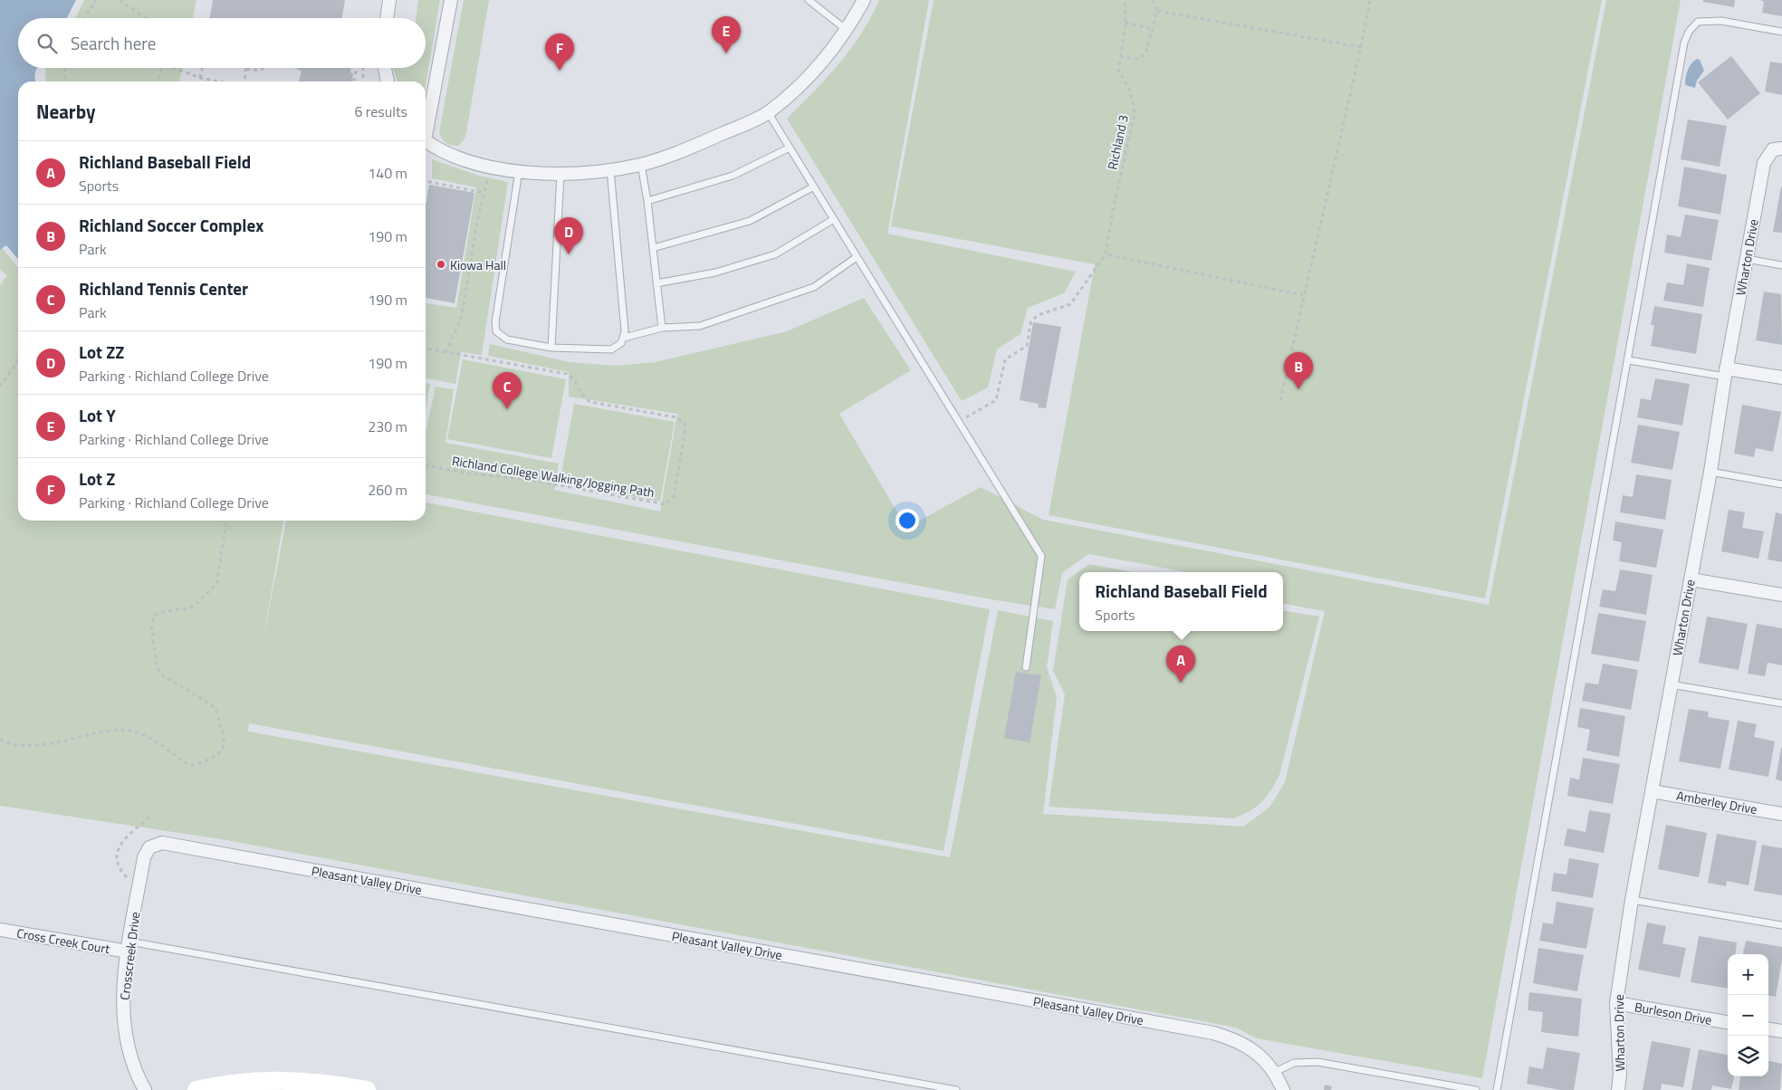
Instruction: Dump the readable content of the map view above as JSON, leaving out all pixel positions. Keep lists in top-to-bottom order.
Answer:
{
  "streets": {
    "street": [
      "Wharton Drive",
      "Amberley Drive",
      "Pleasant Valley Drive",
      "Cross Creek Court",
      "Crosscreek Drive",
      "Burleson Drive"
    ],
    "path": ["Richland 3", "Richland College Walking/Jogging Path"]
  },
  "crossings": [
    ["Wharton Drive", "Amberley Drive"],
    ["Wharton Drive", "Burleson Drive"],
    ["Pleasant Valley Drive", "Crosscreek Drive"],
    ["Cross Creek Court", "Crosscreek Drive"]
  ],
  "places": ["Kiowa Hall"],
  "page": {
    "pins": [
      "E",
      "F",
      "D",
      "B",
      "C",
      "A"
    ],
    "search": "Search here",
    "heading": ["Nearby", "6 results"],
    "list": [
      {
        "mark": "A",
        "name": "Richland Baseball Field",
        "note": "Sports",
        "value": "140 m"
      },
      {
        "mark": "B",
        "name": "Richland Soccer Complex",
        "note": "Park",
        "value": "190 m"
      },
      {
        "mark": "C",
        "name": "Richland Tennis Center",
        "note": "Park",
        "value": "190 m"
      },
      {
        "mark": "D",
        "name": "Lot ZZ",
        "note": "Parking · Richland College Drive",
        "value": "190 m"
      },
      {
        "mark": "E",
        "name": "Lot Y",
        "note": "Parking · Richland College Drive",
        "value": "230 m"
      },
      {
        "mark": "F",
        "name": "Lot Z",
        "note": "Parking · Richland College Drive",
        "value": "260 m"
      }
    ],
    "popup": ["Richland Baseball Field", "Sports"],
    "map_buttons": ["+", "−"]
  }
}
